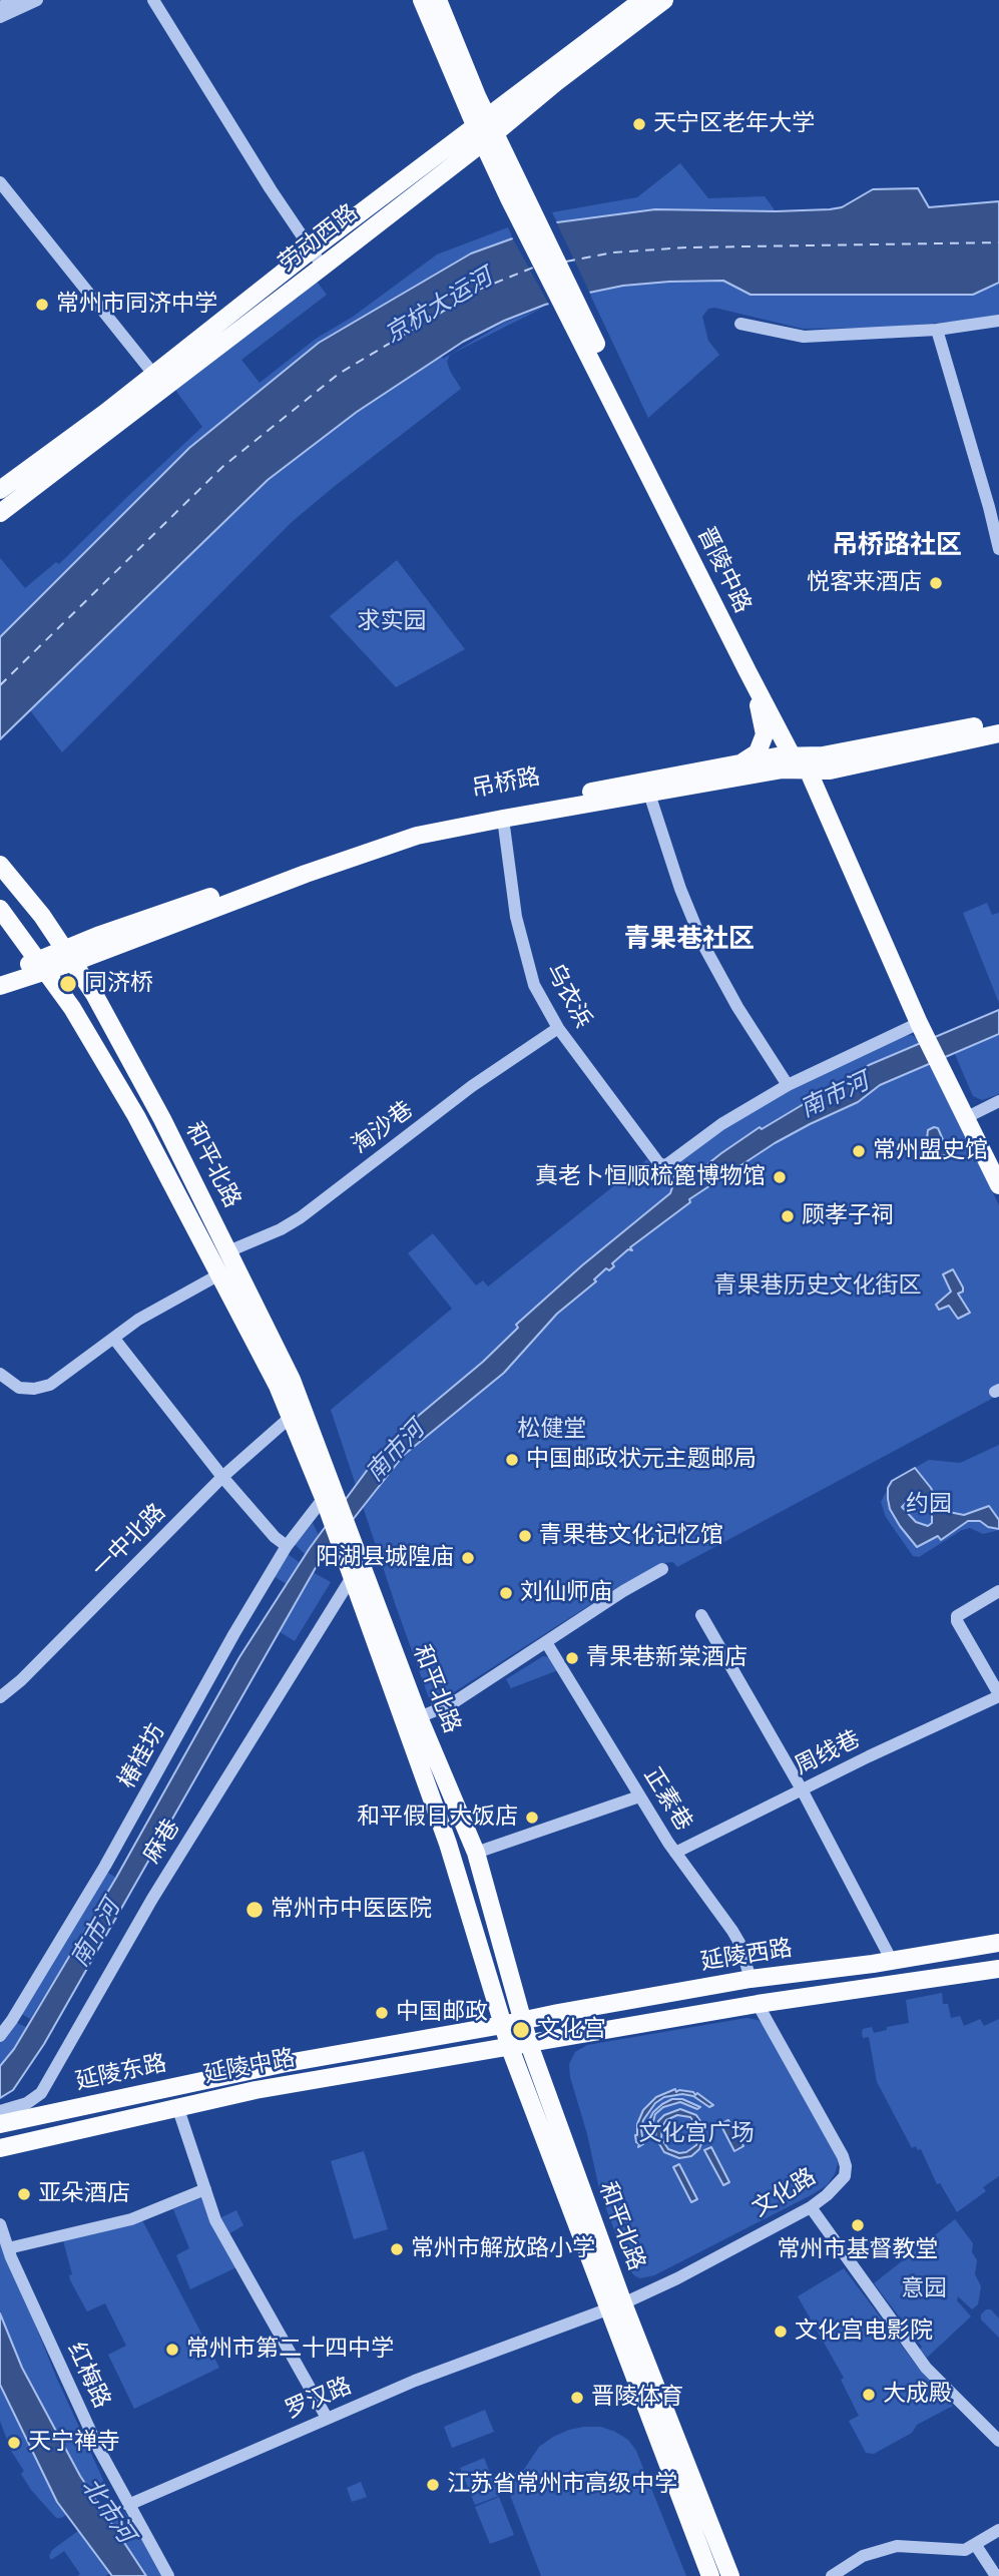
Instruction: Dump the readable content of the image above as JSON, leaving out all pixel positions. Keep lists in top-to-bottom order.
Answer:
{
  "streets": {
    "main road": [
      "劳动西路",
      "晋陵中路",
      "吊桥路",
      "和平北路",
      "延陵西路",
      "延陵中路",
      "延陵东路"
    ],
    "street": [
      "乌衣浜",
      "淘沙巷",
      "一中北路",
      "周线巷",
      "椿桂坊",
      "正素巷",
      "麻巷",
      "文化路",
      "红梅路",
      "罗汉路"
    ]
  },
  "crossings": [
    ["劳动西路", "晋陵中路"],
    ["晋陵中路", "吊桥路"],
    ["吊桥路", "乌衣浜"],
    ["吊桥路", "和平北路"],
    ["乌衣浜", "淘沙巷"],
    ["淘沙巷", "和平北路"],
    ["和平北路", "一中北路"],
    ["和平北路", "椿桂坊"],
    ["和平北路", "麻巷"],
    ["和平北路", "延陵西路"],
    ["和平北路", "延陵中路"],
    ["和平北路", "延陵东路"],
    ["和平北路", "文化路"],
    ["和平北路", "罗汉路"],
    ["周线巷", "正素巷"],
    ["正素巷", "延陵西路"],
    ["延陵西路", "延陵东路"],
    ["文化路", "罗汉路"],
    ["红梅路", "罗汉路"]
  ],
  "districts": ["吊桥路社区", "青果巷社区"],
  "water": ["京杭大运河", "南市河", "北市河"],
  "parks": [
    "求实园",
    "青果巷历史文化街区",
    "松健堂",
    "约园",
    "文化宫广场",
    "意园"
  ],
  "places": [
    "天宁区老年大学",
    "常州市同济中学",
    "悦客来酒店",
    "同济桥",
    "常州盟史馆",
    "真老卜恒顺梳篦博物馆",
    "顾孝子祠",
    "中国邮政状元主题邮局",
    "青果巷文化记忆馆",
    "阳湖县城隍庙",
    "刘仙师庙",
    "青果巷新棠酒店",
    "和平假日大饭店",
    "常州市中医医院",
    "中国邮政",
    "文化宫",
    "亚朵酒店",
    "常州市基督教堂",
    "常州市解放路小学",
    "文化宫电影院",
    "常州市第二十四中学",
    "大成殿",
    "晋陵体育",
    "天宁禅寺",
    "江苏省常州市高级中学"
  ]
}
